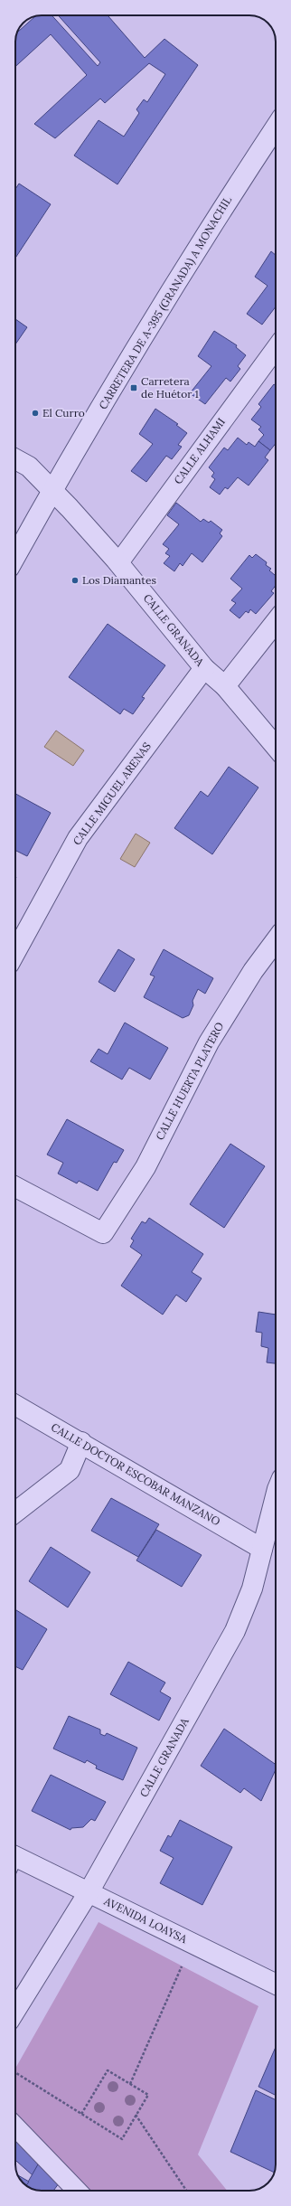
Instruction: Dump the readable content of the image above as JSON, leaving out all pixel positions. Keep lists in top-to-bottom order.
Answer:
{
  "streets": {
    "street": [
      "CARRETERA DE A-395 (GRANADA) A MONACHIL",
      "CALLE ALHAMI",
      "CALLE GRANADA",
      "CALLE MIGUEL ARENAS",
      "CALLE HUERTA PLATERO",
      "CALLE DOCTOR ESCOBAR MANZANO",
      "AVENIDA LOAYSA"
    ]
  },
  "crossings": [
    ["CARRETERA DE A-395 (GRANADA) A MONACHIL", "CALLE GRANADA"],
    ["CALLE ALHAMI", "CALLE GRANADA"],
    ["CALLE GRANADA", "CALLE MIGUEL ARENAS"],
    ["CALLE GRANADA", "CALLE DOCTOR ESCOBAR MANZANO"],
    ["CALLE GRANADA", "AVENIDA LOAYSA"]
  ],
  "places": {
    "transit": ["Carretera de Huétor 1"],
    "other": ["El Curro", "Los Diamantes"]
  }
}
